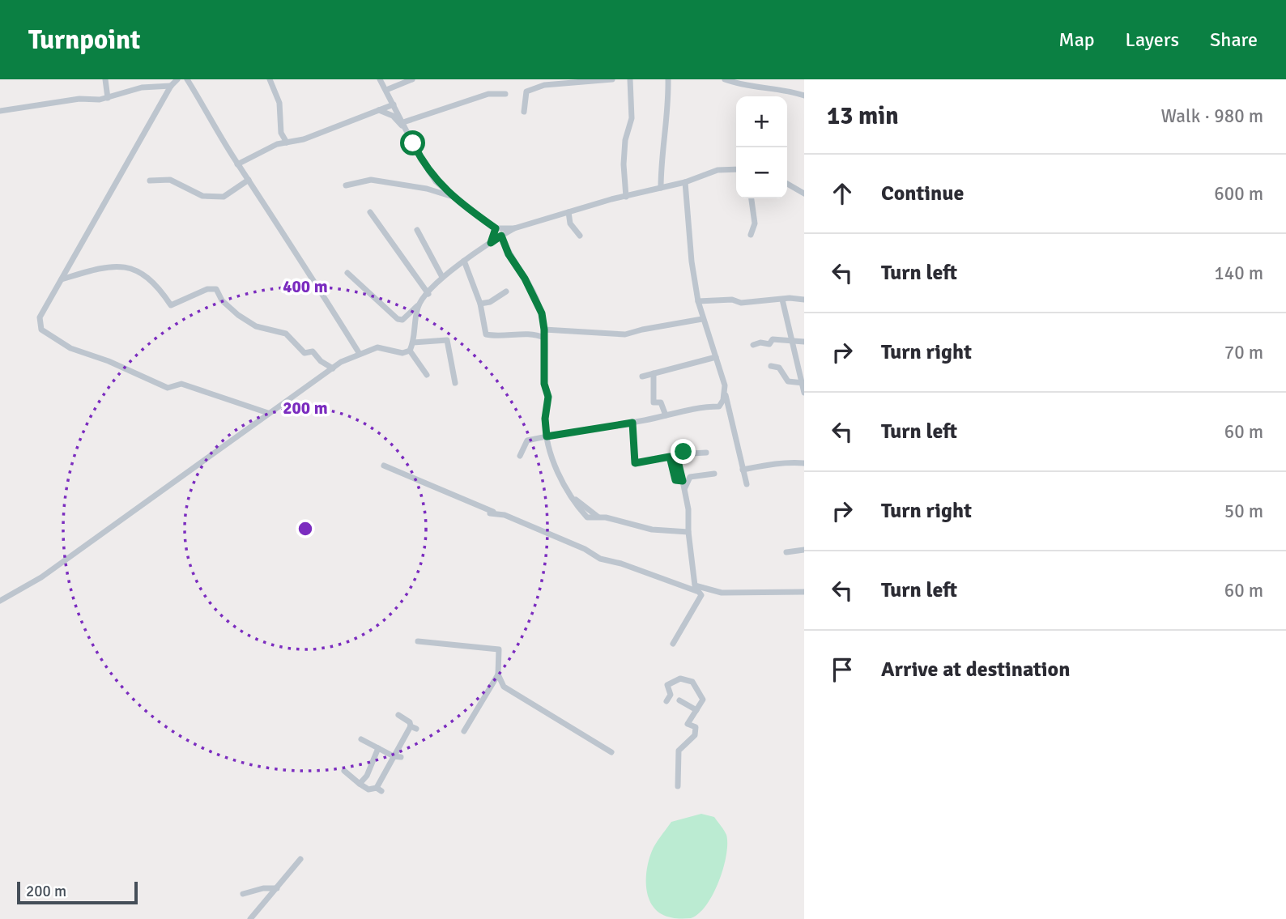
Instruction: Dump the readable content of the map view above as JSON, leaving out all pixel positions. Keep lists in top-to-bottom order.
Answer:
{
  "scale_bar": "200 m",
  "page": {
    "header": "Turnpoint",
    "nav": ["Map", "Layers", "Share"],
    "heading": ["13 min", "Walk · 980 m"],
    "map_buttons": ["+", "−"],
    "list": [
      ["Continue", "600 m"],
      ["Turn left", "140 m"],
      ["Turn right", "70 m"],
      ["Turn left", "60 m"],
      ["Turn right", "50 m"],
      ["Turn left", "60 m"],
      "Arrive at destination"
    ],
    "scale": "200 m"
  },
  "rings": ["400 m", "200 m"]
}
